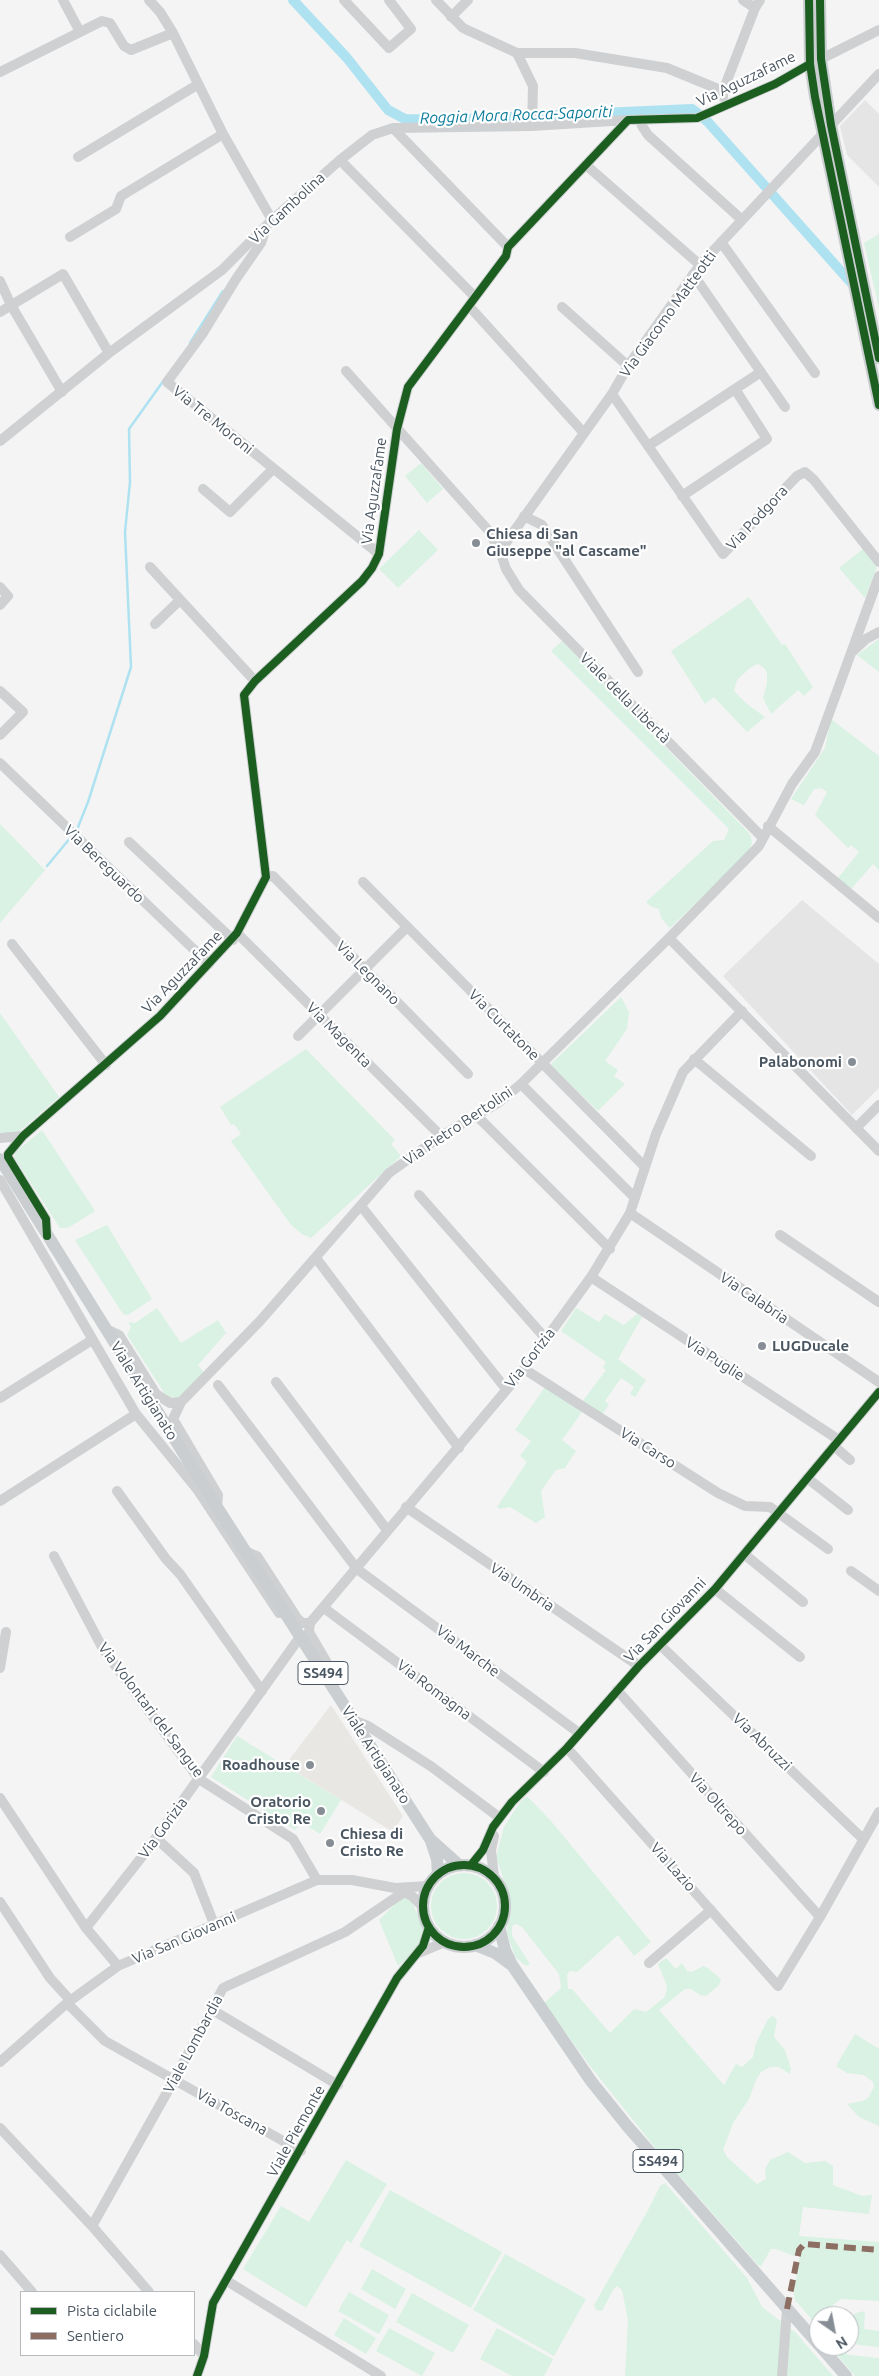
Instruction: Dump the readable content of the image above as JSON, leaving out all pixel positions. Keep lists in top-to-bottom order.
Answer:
{
  "streets": {
    "main road": ["Viale Artigianato", "SS494"],
    "street": [
      "Via Aguzzafame",
      "Via Gambolina",
      "Via Giacomo Matteotti",
      "Via Tre Moroni",
      "Via Podgora",
      "Viale della Libertà",
      "Via Bereguardo",
      "Via Legnano",
      "Via Curtatone",
      "Via Magenta",
      "Via Pietro Bertolini",
      "Via Calabria",
      "Via Gorizia",
      "Via Puglie",
      "Via Carso",
      "Via Umbria",
      "Via San Giovanni",
      "Via Marche",
      "Via Romagna",
      "Via Volontari del Sangue",
      "Via Abruzzi",
      "Via Oltrepo",
      "Via Lazio",
      "Viale Lombardia",
      "Via Toscana",
      "Viale Piemonte"
    ]
  },
  "crossings": [
    ["Via Aguzzafame", "Via Gambolina"],
    ["Via Aguzzafame", "Via Tre Moroni"],
    ["Via Aguzzafame", "Viale della Libertà"],
    ["Via Aguzzafame", "Via Bereguardo"],
    ["Via Aguzzafame", "Via Legnano"],
    ["Via Aguzzafame", "Via Magenta"],
    ["Via Aguzzafame", "Viale Artigianato"],
    ["Via Gambolina", "Via Tre Moroni"],
    ["Via Giacomo Matteotti", "Via Podgora"],
    ["Via Giacomo Matteotti", "Viale della Libertà"],
    ["Viale della Libertà", "Via Pietro Bertolini"],
    ["Via Curtatone", "Via Pietro Bertolini"],
    ["Via Curtatone", "Via Gorizia"],
    ["Via Magenta", "Via Pietro Bertolini"],
    ["Via Calabria", "Via Gorizia"],
    ["Via Gorizia", "Via Puglie"],
    ["Via Gorizia", "Viale Artigianato"],
    ["Via Gorizia", "Via Carso"],
    ["Via Gorizia", "Via Umbria"],
    ["Via Gorizia", "Via Marche"],
    ["Via Gorizia", "Via Romagna"],
    ["Via Gorizia", "Via Volontari del Sangue"],
    ["Via Puglie", "Via San Giovanni"],
    ["Viale Artigianato", "Via San Giovanni"],
    ["Viale Artigianato", "SS494"],
    ["Viale Artigianato", "Viale Piemonte"],
    ["Via Carso", "Via San Giovanni"],
    ["Via Umbria", "Via San Giovanni"],
    ["Via San Giovanni", "Via Marche"],
    ["Via San Giovanni", "SS494"],
    ["Via San Giovanni", "Via Romagna"],
    ["Via San Giovanni", "Via Volontari del Sangue"],
    ["Via San Giovanni", "Via Abruzzi"],
    ["Via San Giovanni", "Via Oltrepo"],
    ["Via San Giovanni", "Via Lazio"],
    ["Via San Giovanni", "Viale Lombardia"],
    ["Via San Giovanni", "Via Toscana"],
    ["Via San Giovanni", "Viale Piemonte"],
    ["SS494", "Viale Piemonte"],
    ["Via Oltrepo", "Via Lazio"],
    ["Viale Lombardia", "Via Toscana"],
    ["Via Toscana", "Viale Piemonte"]
  ],
  "water": ["Roggia Mora Rocca-Saporiti"],
  "places": [
    "Chiesa di San Giuseppe \"al Cascame\"",
    "Palabonomi",
    "LUGDucale",
    "Roadhouse",
    "Oratorio Cristo Re",
    "Chiesa di Cristo Re"
  ],
  "legend": ["Pista ciclabile", "Sentiero"],
  "north": "bottom right"
}
